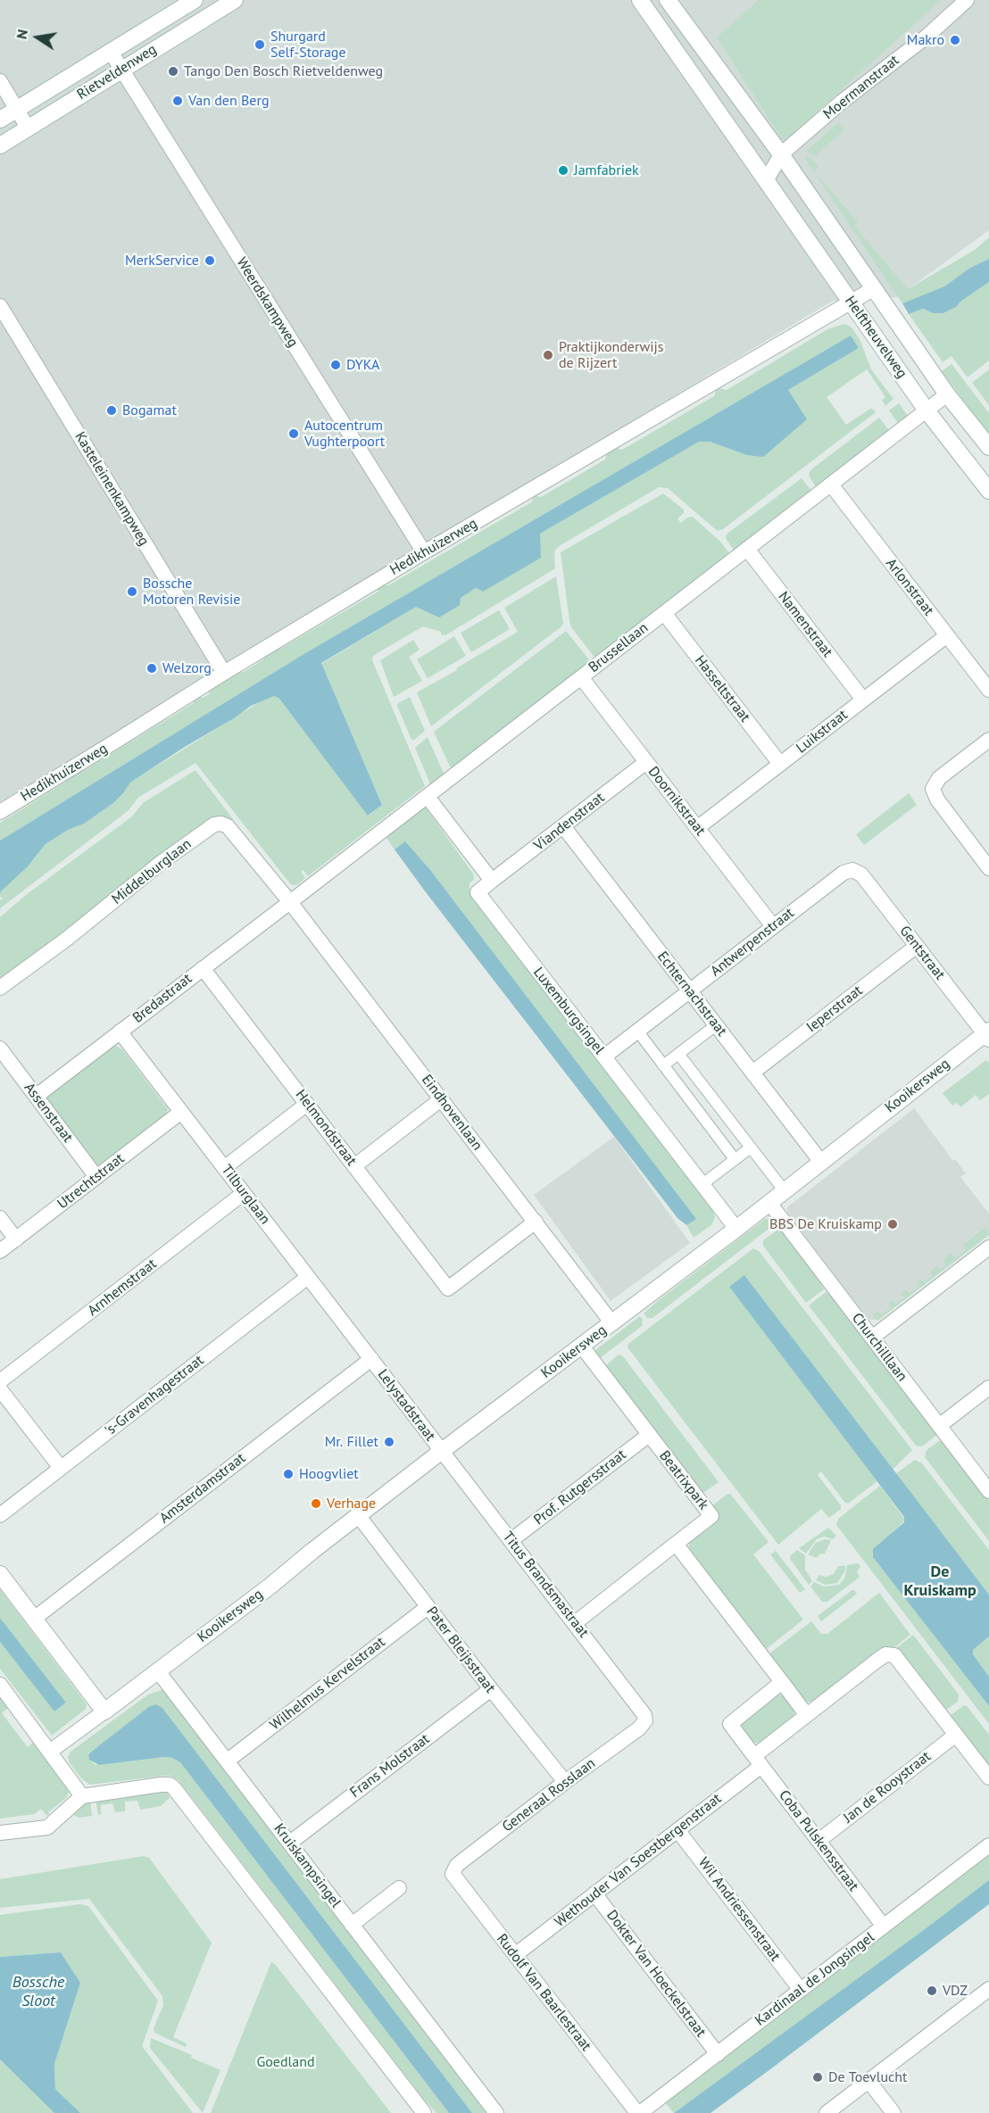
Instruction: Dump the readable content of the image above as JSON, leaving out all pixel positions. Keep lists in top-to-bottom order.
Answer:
{
  "streets": {
    "main road": ["Rietveldenweg", "Helftheuvelweg", "Kooikersweg"],
    "street": [
      "Moermanstraat",
      "Weerdskampweg",
      "Kasteleinenkampweg",
      "Hedikhuizerweg",
      "Arlonstraat",
      "Namenstraat",
      "Brussellaan",
      "Hasseltstraat",
      "Luikstraat",
      "Doornikstraat",
      "Viandenstraat",
      "Middelburglaan",
      "Antwerpenstraat",
      "Gentstraat",
      "Echternachstraat",
      "Bredastraat",
      "Ieperstraat",
      "Luxemburgsingel",
      "Assenstraat",
      "Eindhovenlaan",
      "Helmondstraat",
      "Utrechtstraat",
      "Tilburglaan",
      "Arnhemstraat",
      "Churchilllaan",
      "'s-Gravenhagestraat",
      "Lelystadstraat",
      "Beatrixpark",
      "Prof. Rutgersstraat",
      "Amsterdamstraat",
      "Titus Brandsmastraat",
      "Pater Bleijsstraat",
      "Wilhelmus Kervelstraat",
      "Frans Molstraat",
      "Jan de Rooystraat",
      "Generaal Rosslaan",
      "Coba Pulskensstraat",
      "Wethouder Van Soestbergenstraat",
      "Kruiskampsingel",
      "Wil Andriessenstraat",
      "Dokter Van Hoeckelstraat",
      "Kardinaal de Jongsingel",
      "Rudolf Van Baarlestraat"
    ]
  },
  "crossings": [
    ["Rietveldenweg", "Weerdskampweg"],
    ["Moermanstraat", "Helftheuvelweg"],
    ["Weerdskampweg", "Hedikhuizerweg"],
    ["Helftheuvelweg", "Hedikhuizerweg"],
    ["Helftheuvelweg", "Brussellaan"],
    ["Kasteleinenkampweg", "Hedikhuizerweg"],
    ["Arlonstraat", "Brussellaan"],
    ["Arlonstraat", "Luikstraat"],
    ["Namenstraat", "Brussellaan"],
    ["Namenstraat", "Luikstraat"],
    ["Brussellaan", "Hasseltstraat"],
    ["Brussellaan", "Doornikstraat"],
    ["Brussellaan", "Middelburglaan"],
    ["Brussellaan", "Bredastraat"],
    ["Brussellaan", "Eindhovenlaan"],
    ["Hasseltstraat", "Luikstraat"],
    ["Luikstraat", "Doornikstraat"],
    ["Doornikstraat", "Viandenstraat"],
    ["Doornikstraat", "Antwerpenstraat"],
    ["Viandenstraat", "Echternachstraat"],
    ["Viandenstraat", "Luxemburgsingel"],
    ["Middelburglaan", "Bredastraat"],
    ["Middelburglaan", "Eindhovenlaan"],
    ["Antwerpenstraat", "Gentstraat"],
    ["Antwerpenstraat", "Echternachstraat"],
    ["Antwerpenstraat", "Luxemburgsingel"],
    ["Gentstraat", "Ieperstraat"],
    ["Gentstraat", "Kooikersweg"],
    ["Echternachstraat", "Ieperstraat"],
    ["Echternachstraat", "Kooikersweg"],
    ["Bredastraat", "Assenstraat"],
    ["Bredastraat", "Eindhovenlaan"],
    ["Bredastraat", "Helmondstraat"],
    ["Bredastraat", "Tilburglaan"],
    ["Luxemburgsingel", "Kooikersweg"],
    ["Kooikersweg", "Eindhovenlaan"],
    ["Kooikersweg", "Churchilllaan"],
    ["Kooikersweg", "Lelystadstraat"],
    ["Kooikersweg", "Beatrixpark"],
    ["Kooikersweg", "Titus Brandsmastraat"],
    ["Kooikersweg", "Pater Bleijsstraat"],
    ["Kooikersweg", "Kruiskampsingel"],
    ["Assenstraat", "Utrechtstraat"],
    ["Eindhovenlaan", "Helmondstraat"],
    ["Utrechtstraat", "Tilburglaan"],
    ["Tilburglaan", "Arnhemstraat"],
    ["Tilburglaan", "'s-Gravenhagestraat"],
    ["Tilburglaan", "Lelystadstraat"],
    ["Tilburglaan", "Amsterdamstraat"],
    ["Lelystadstraat", "Amsterdamstraat"],
    ["Lelystadstraat", "Titus Brandsmastraat"],
    ["Beatrixpark", "Prof. Rutgersstraat"],
    ["Prof. Rutgersstraat", "Titus Brandsmastraat"],
    ["Titus Brandsmastraat", "Generaal Rosslaan"],
    ["Pater Bleijsstraat", "Wilhelmus Kervelstraat"],
    ["Pater Bleijsstraat", "Frans Molstraat"],
    ["Pater Bleijsstraat", "Generaal Rosslaan"],
    ["Wilhelmus Kervelstraat", "Kruiskampsingel"],
    ["Frans Molstraat", "Kruiskampsingel"],
    ["Jan de Rooystraat", "Coba Pulskensstraat"],
    ["Generaal Rosslaan", "Rudolf Van Baarlestraat"],
    ["Coba Pulskensstraat", "Wethouder Van Soestbergenstraat"],
    ["Coba Pulskensstraat", "Kardinaal de Jongsingel"],
    ["Wethouder Van Soestbergenstraat", "Wil Andriessenstraat"],
    ["Wethouder Van Soestbergenstraat", "Dokter Van Hoeckelstraat"],
    ["Wethouder Van Soestbergenstraat", "Rudolf Van Baarlestraat"],
    ["Wil Andriessenstraat", "Kardinaal de Jongsingel"],
    ["Dokter Van Hoeckelstraat", "Kardinaal de Jongsingel"],
    ["Kardinaal de Jongsingel", "Rudolf Van Baarlestraat"]
  ],
  "districts": ["De Kruiskamp"],
  "water": ["Bossche Sloot"],
  "parks": ["Goedland"],
  "places": [
    "Makro",
    "Shurgard Self-Storage",
    "Tango Den Bosch Rietveldenweg",
    "Van den Berg",
    "Jamfabriek",
    "MerkService",
    "Praktijkonderwijs de Rijzert",
    "DYKA",
    "Bogamat",
    "Autocentrum Vughterpoort",
    "Bossche Motoren Revisie",
    "Welzorg",
    "BBS De Kruiskamp",
    "Mr. Fillet",
    "Hoogvliet",
    "Verhage",
    "VDZ",
    "De Toevlucht"
  ],
  "north": "left"
}
